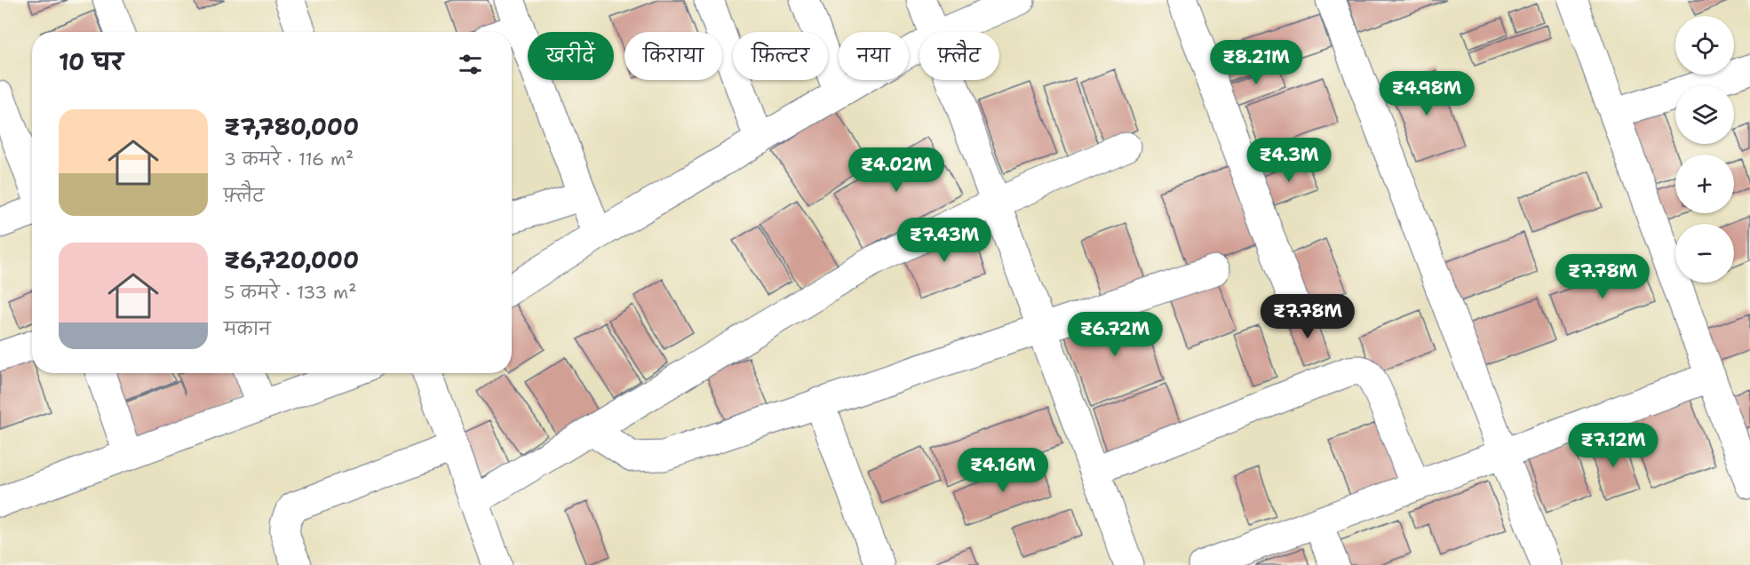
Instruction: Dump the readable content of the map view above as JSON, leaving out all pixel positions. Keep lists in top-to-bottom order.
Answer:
{
  "page": {
    "map_buttons": ["+", "−"],
    "chip": [
      "खरीदें",
      "किराया",
      "फ़िल्टर",
      "नया",
      "फ़्लैट"
    ],
    "heading": "10 घर",
    "price": [
      "₹8.21M",
      "₹4.98M",
      "₹4.3M",
      "₹4.02M",
      "₹7.43M",
      "₹7.78M",
      "₹7.78M",
      "₹6.72M",
      "₹7.12M",
      "₹4.16M"
    ],
    "list": [
      {
        "name": "₹7,780,000",
        "note": "3 कमरे · 116 m² · फ़्लैट"
      },
      {
        "name": "₹6,720,000",
        "note": "5 कमरे · 133 m² · मकान"
      }
    ]
  }
}
